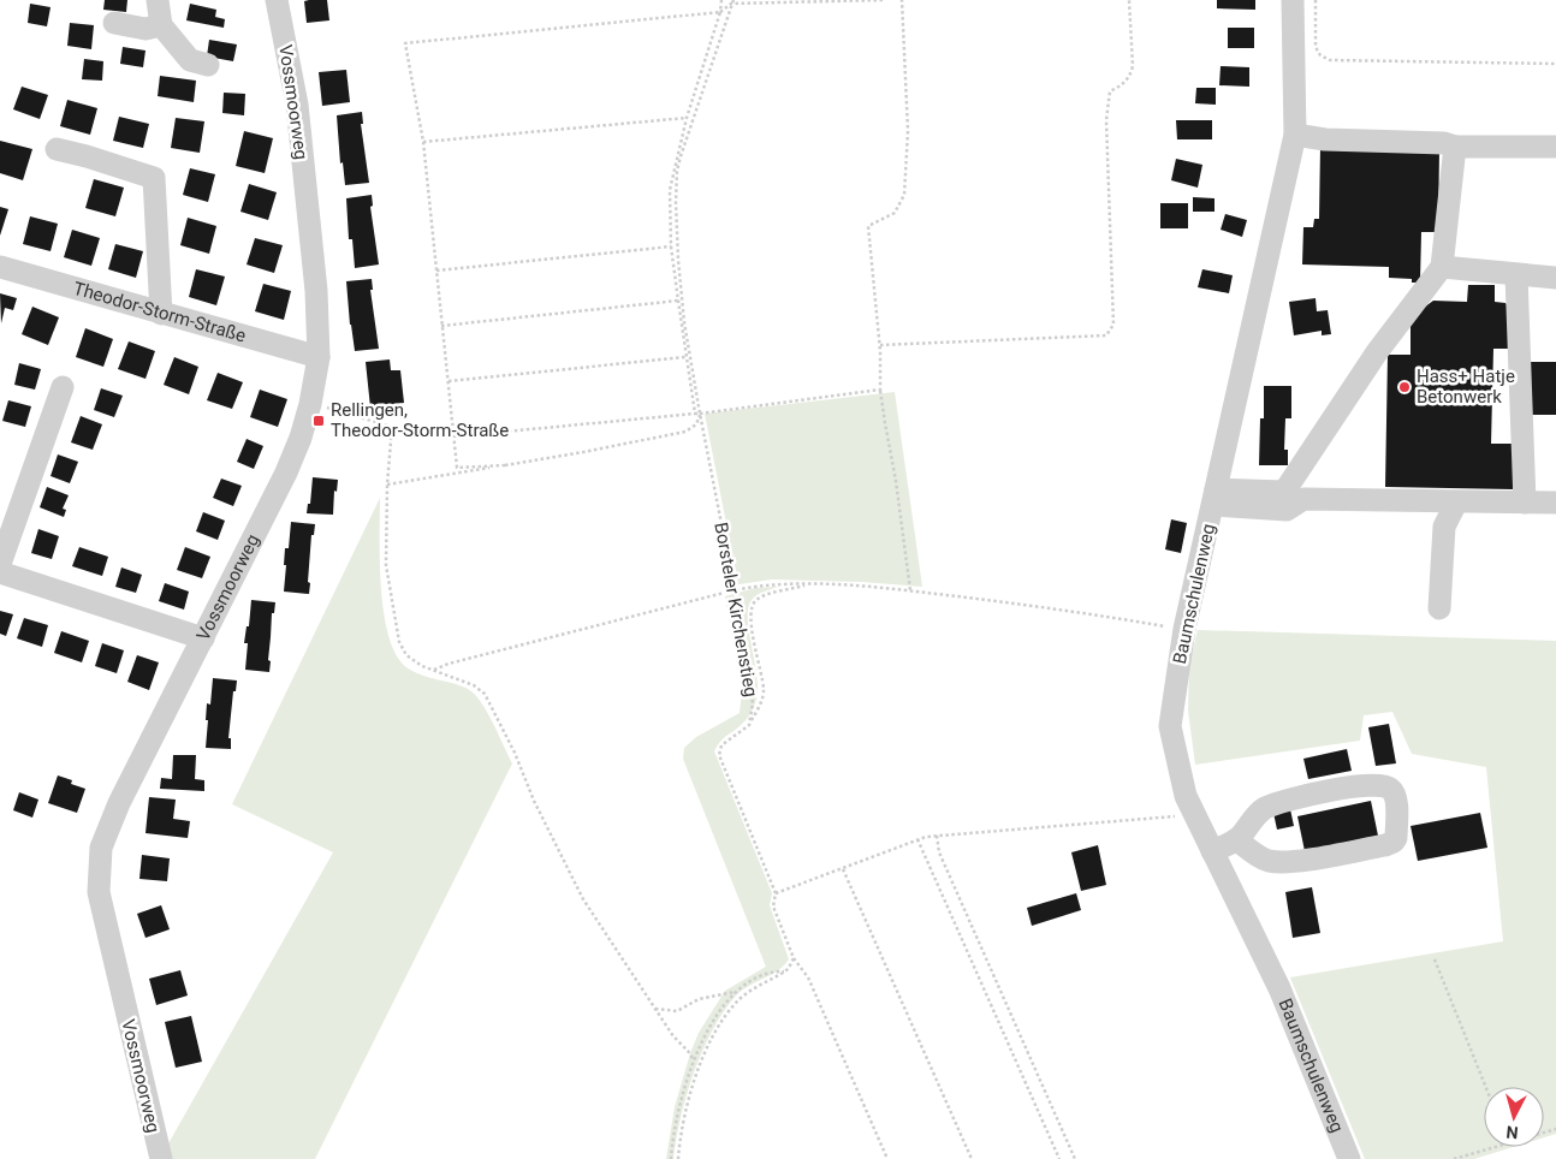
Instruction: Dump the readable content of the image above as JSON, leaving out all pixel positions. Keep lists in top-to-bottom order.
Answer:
{
  "streets": {
    "street": ["Vossmoorweg", "Theodor-Storm-Straße", "Baumschulenweg"],
    "path": ["Borsteler Kirchenstieg"]
  },
  "crossings": [
    ["Vossmoorweg", "Theodor-Storm-Straße"]
  ],
  "places": {
    "other": ["Hass+ Hatje Betonwerk"],
    "transit": ["Rellingen, Theodor-Storm-Straße"]
  },
  "north": "bottom"
}
